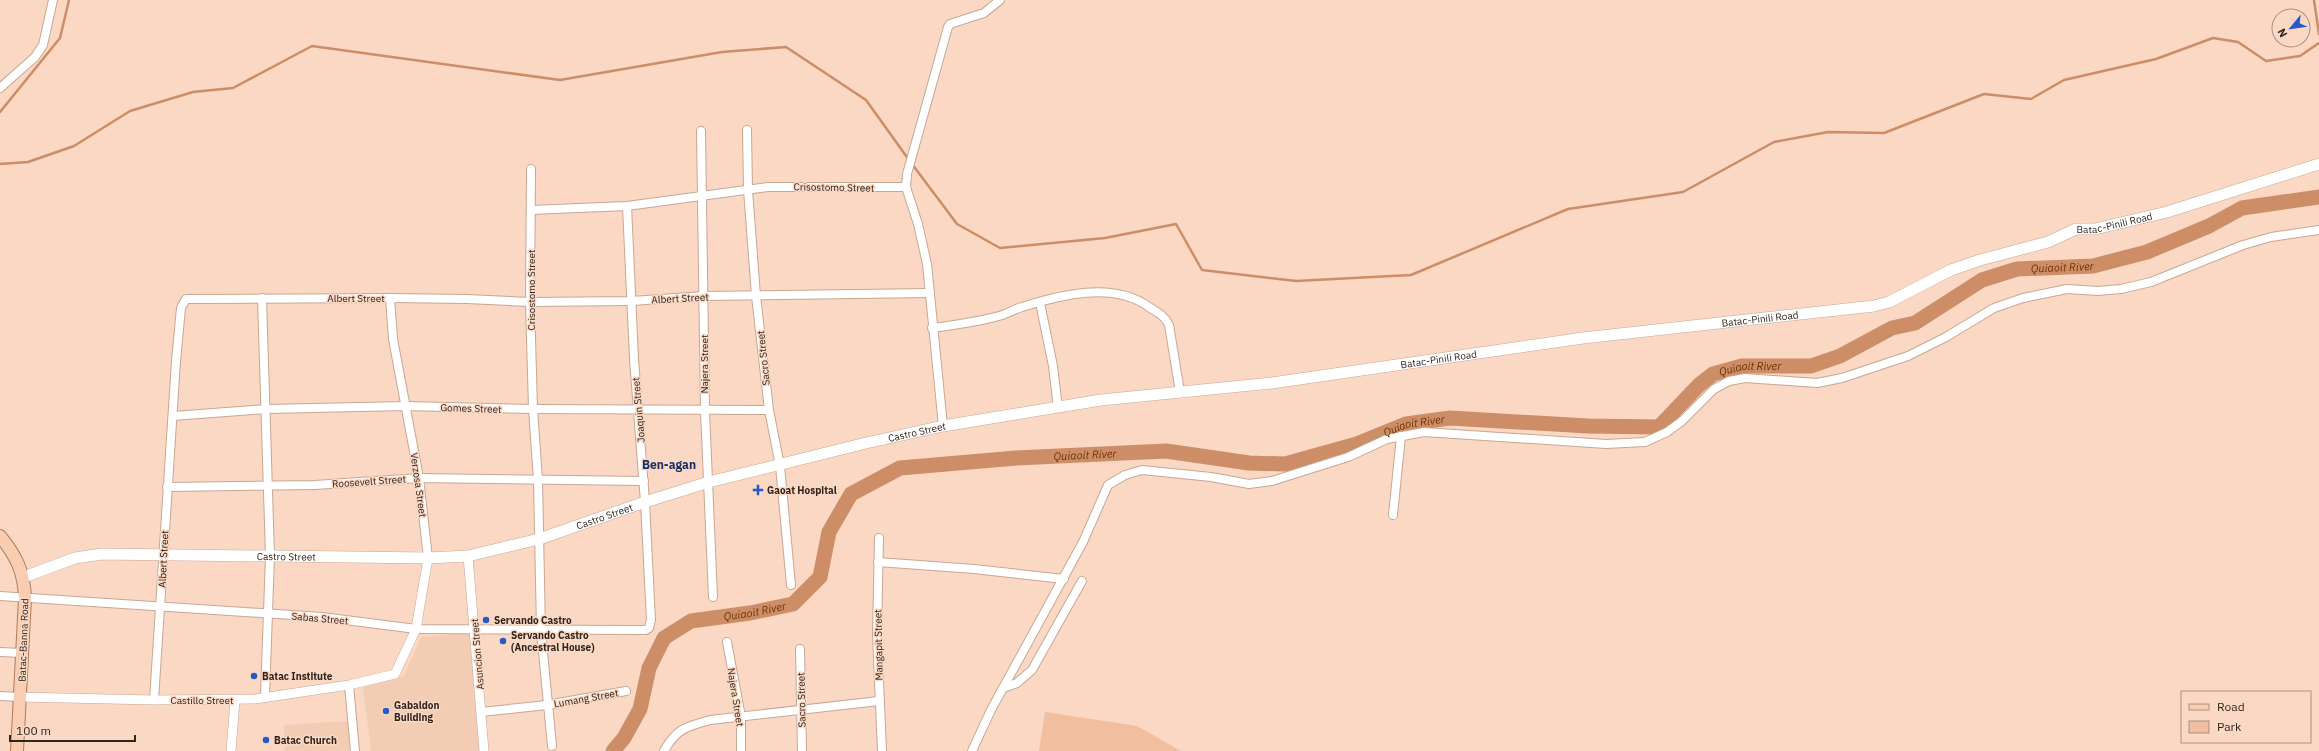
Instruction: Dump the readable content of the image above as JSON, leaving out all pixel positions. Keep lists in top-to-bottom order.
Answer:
{
  "streets": {
    "main road": ["Batac-Pinili Road", "Castro Street", "Batac-Banna Road"],
    "street": [
      "Crisostomo Street",
      "Albert Street",
      "Sacro Street",
      "Najera Street",
      "Gomes Street",
      "Joaquin Street",
      "Roosevelt Street",
      "Verzosa Street",
      "Sabas Street",
      "Mangapit Street",
      "Asuncion Street",
      "Lumang Street",
      "Castillo Street"
    ]
  },
  "crossings": [
    ["Crisostomo Street", "Albert Street"],
    ["Crisostomo Street", "Sacro Street"],
    ["Crisostomo Street", "Najera Street"],
    ["Crisostomo Street", "Gomes Street"],
    ["Crisostomo Street", "Joaquin Street"],
    ["Crisostomo Street", "Castro Street"],
    ["Crisostomo Street", "Roosevelt Street"],
    ["Crisostomo Street", "Sabas Street"],
    ["Crisostomo Street", "Lumang Street"],
    ["Batac-Pinili Road", "Castro Street"],
    ["Albert Street", "Sacro Street"],
    ["Albert Street", "Najera Street"],
    ["Albert Street", "Gomes Street"],
    ["Albert Street", "Joaquin Street"],
    ["Albert Street", "Castro Street"],
    ["Albert Street", "Roosevelt Street"],
    ["Albert Street", "Verzosa Street"],
    ["Albert Street", "Sabas Street"],
    ["Albert Street", "Castillo Street"],
    ["Sacro Street", "Gomes Street"],
    ["Sacro Street", "Castro Street"],
    ["Najera Street", "Gomes Street"],
    ["Najera Street", "Castro Street"],
    ["Gomes Street", "Joaquin Street"],
    ["Gomes Street", "Verzosa Street"],
    ["Joaquin Street", "Castro Street"],
    ["Joaquin Street", "Roosevelt Street"],
    ["Joaquin Street", "Sabas Street"],
    ["Castro Street", "Verzosa Street"],
    ["Castro Street", "Batac-Banna Road"],
    ["Castro Street", "Asuncion Street"],
    ["Roosevelt Street", "Verzosa Street"],
    ["Verzosa Street", "Sabas Street"],
    ["Verzosa Street", "Castillo Street"],
    ["Sabas Street", "Batac-Banna Road"],
    ["Sabas Street", "Asuncion Street"],
    ["Batac-Banna Road", "Castillo Street"],
    ["Asuncion Street", "Lumang Street"]
  ],
  "districts": ["Ben-agan"],
  "water": ["Quiaoit River"],
  "places": {
    "health": ["Gaoat Hospital"],
    "other": [
      "Servando Castro",
      "Servando Castro (Ancestral House)",
      "Batac Institute",
      "Gabaldon Building",
      "Batac Church"
    ]
  },
  "legend": ["Road", "Park"],
  "scale_bar": "100 m",
  "north": "bottom left"
}
